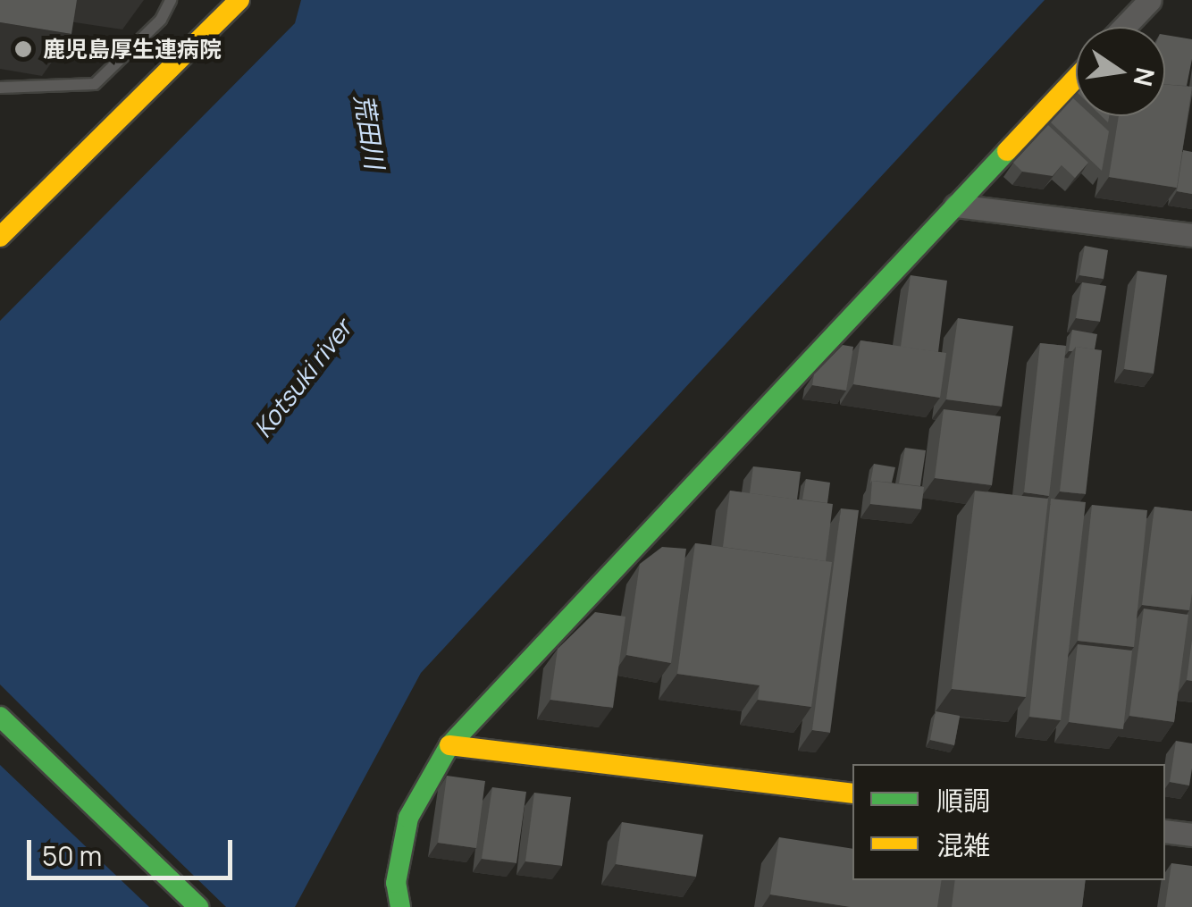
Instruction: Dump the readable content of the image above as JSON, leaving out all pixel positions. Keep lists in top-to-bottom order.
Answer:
{
  "water": ["荒田川", "Kotsuki river"],
  "places": ["鹿児島厚生連病院"],
  "legend": ["順調", "混雑"],
  "scale_bar": "50 m",
  "north": "right"
}
